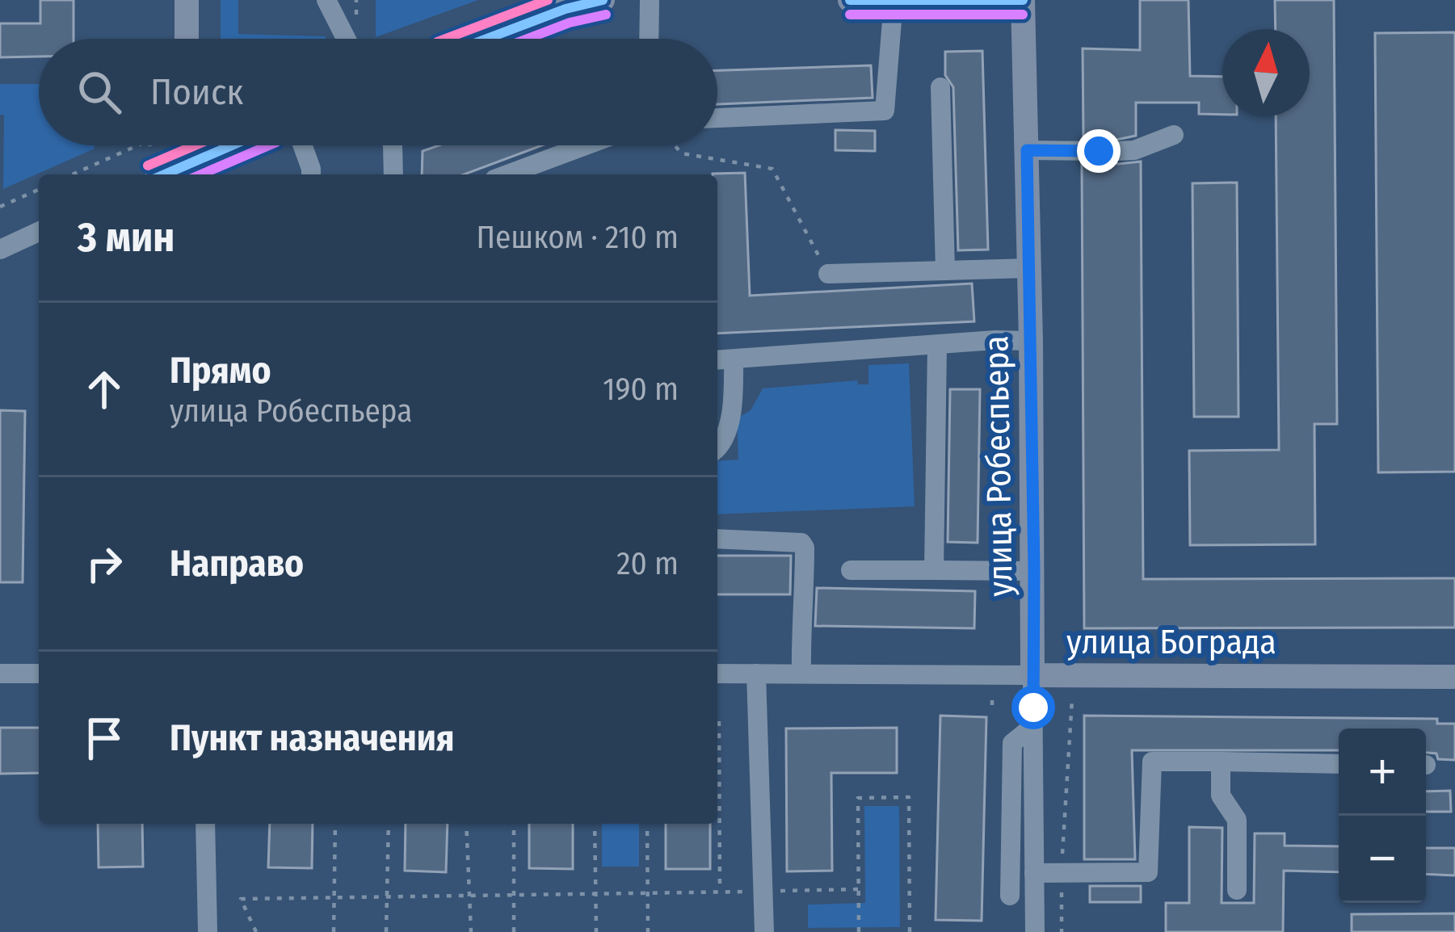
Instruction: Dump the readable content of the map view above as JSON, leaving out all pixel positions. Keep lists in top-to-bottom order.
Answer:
{
  "streets": {
    "main road": ["улица Робеспьера", "улица Бограда"]
  },
  "crossings": [
    ["улица Робеспьера", "улица Бограда"]
  ],
  "north": "top",
  "page": {
    "search": "Поиск",
    "heading": ["3 мин", "Пешком · 210 m"],
    "list": [
      ["Прямо", "улица Робеспьера", "190 m"],
      ["Направо", "20 m"],
      "Пункт назначения"
    ],
    "map_buttons": ["+", "−"]
  }
}
